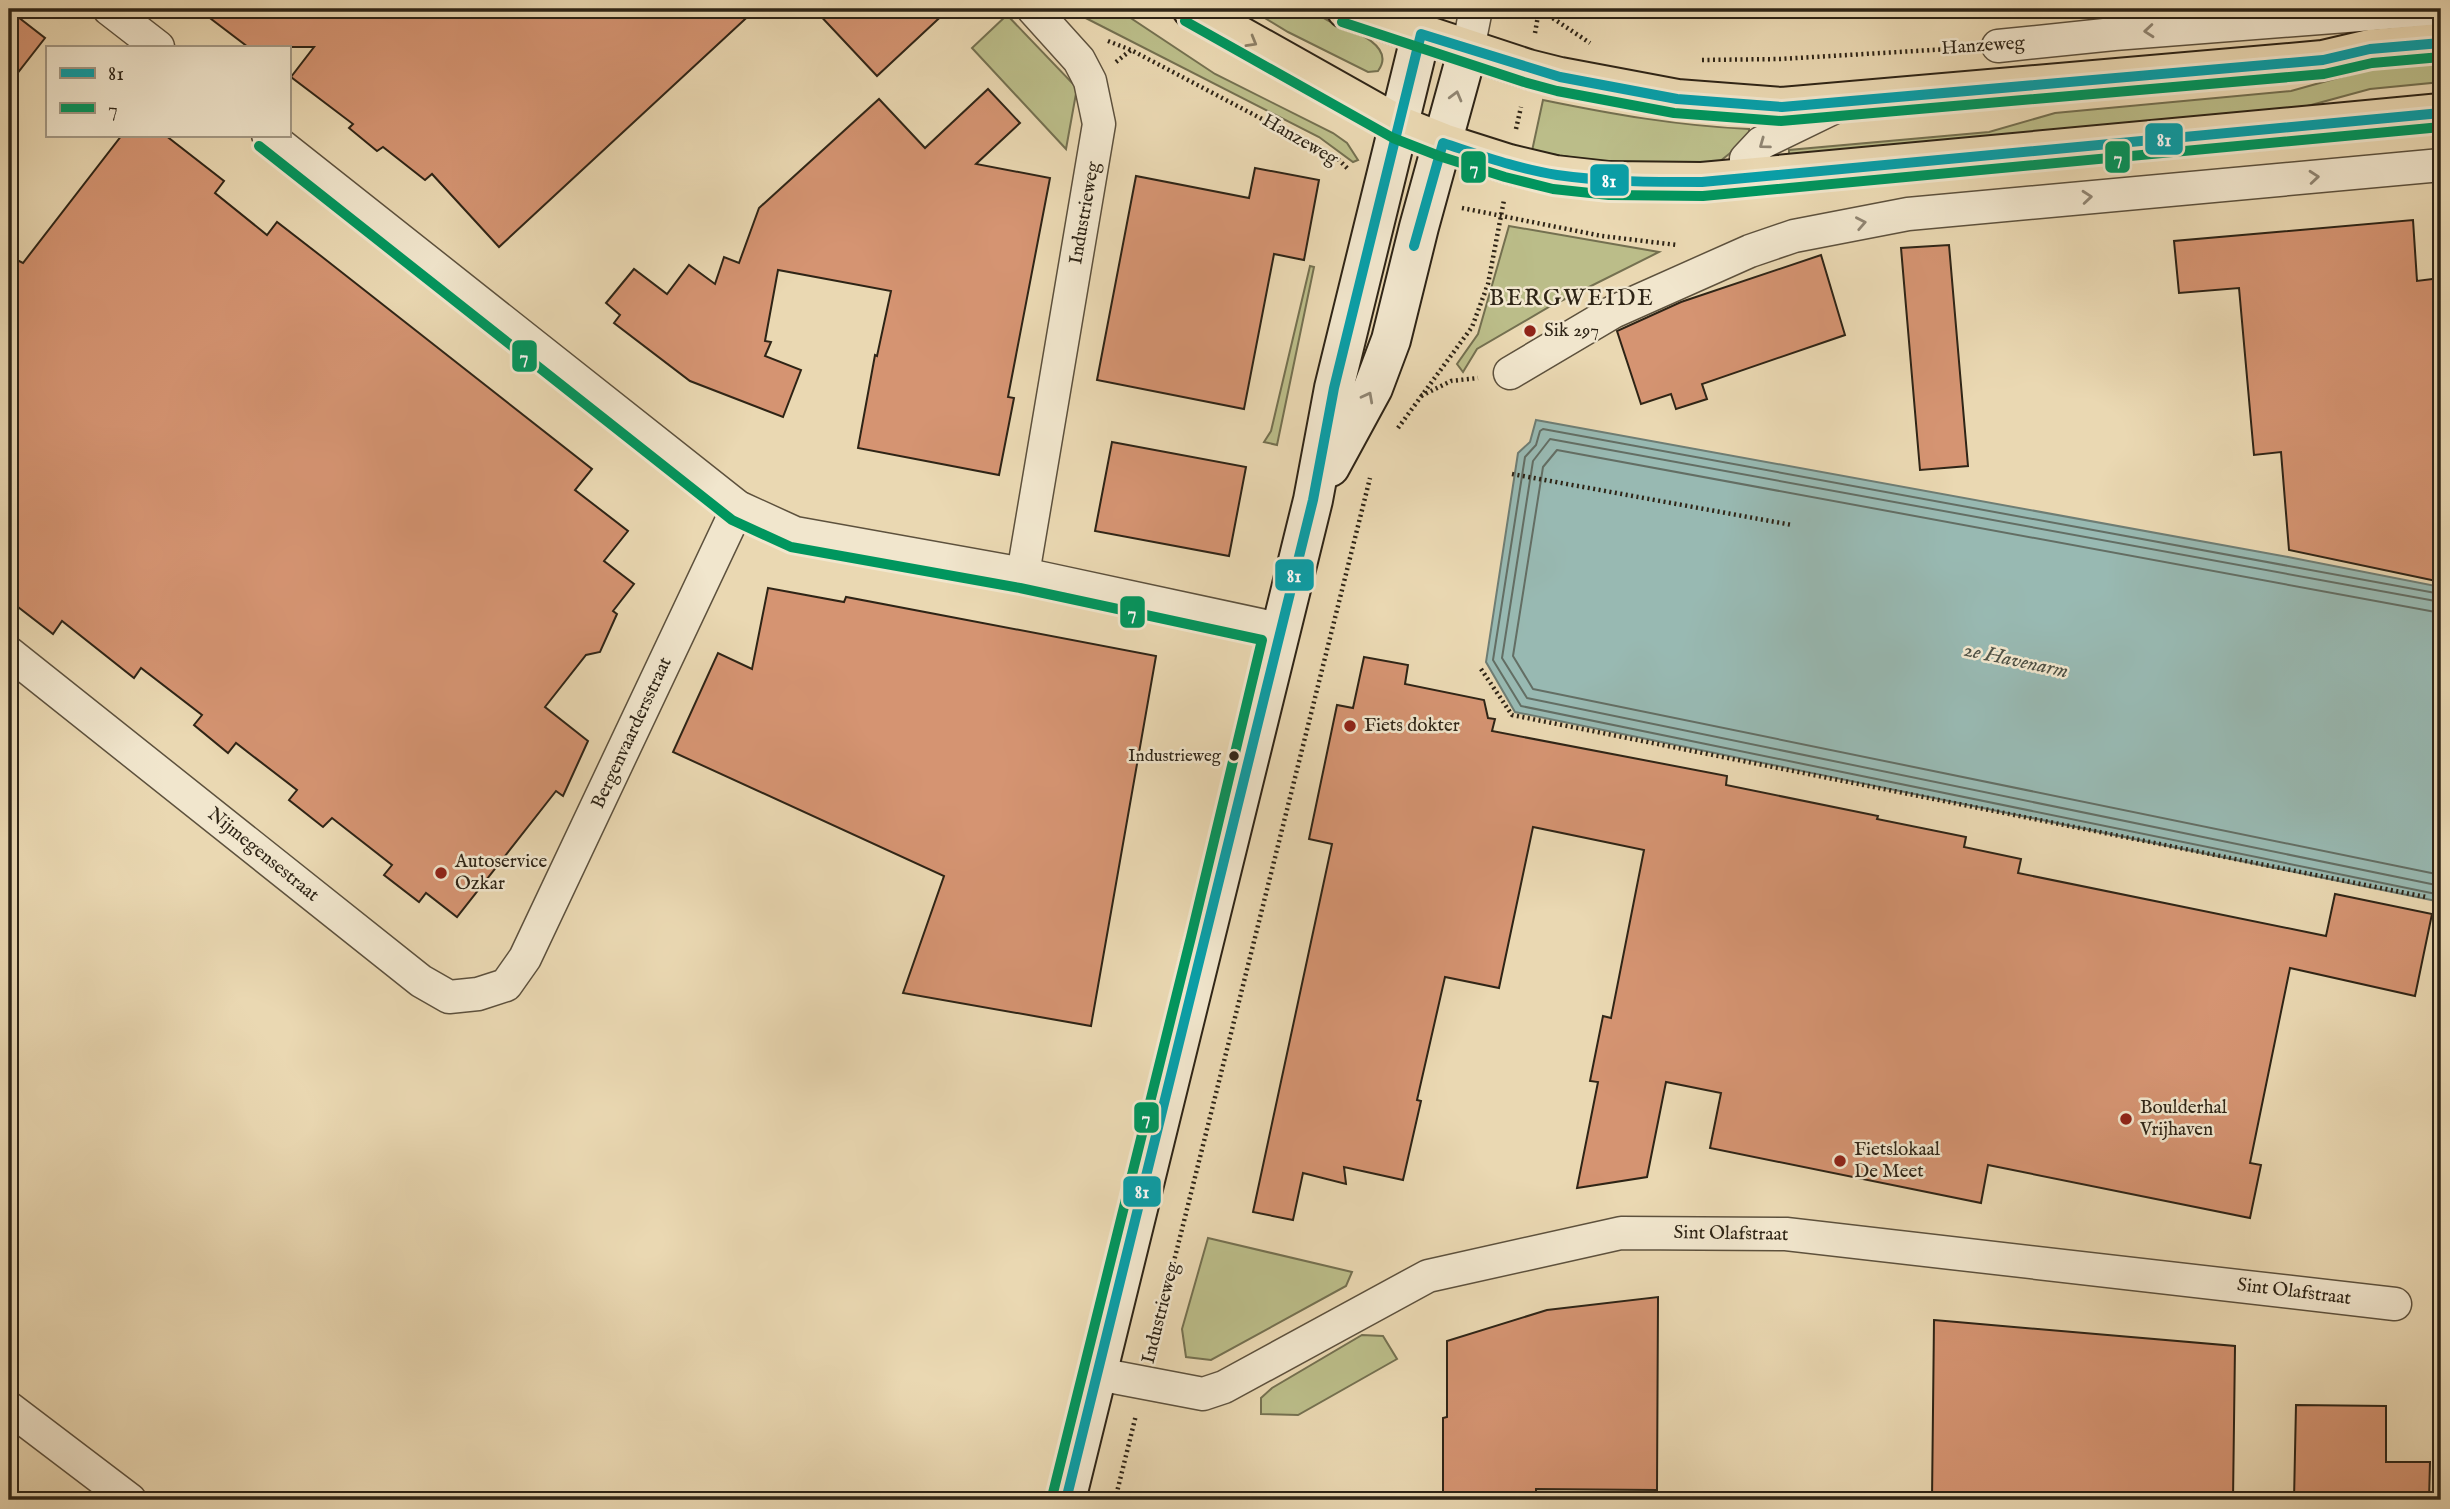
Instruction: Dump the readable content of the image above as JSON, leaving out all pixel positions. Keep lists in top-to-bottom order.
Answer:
{
  "streets": {
    "street": [
      "Hanzeweg",
      "Industrieweg",
      "Bergenvaardersstraat",
      "Nijmegensestraat",
      "Sint Olafstraat"
    ]
  },
  "crossings": [
    ["Hanzeweg", "Industrieweg"],
    ["Industrieweg", "Sint Olafstraat"],
    ["Bergenvaardersstraat", "Nijmegensestraat"]
  ],
  "districts": ["BERGWEIDE"],
  "water": ["2e Havenarm"],
  "places": [
    "Sik 297",
    "Fiets dokter",
    "Industrieweg",
    "Autoservice Ozkar",
    "Boulderhal Vrijhaven",
    "Fietslokaal De Meet"
  ],
  "lines": ["transit line 7", "transit line 81"],
  "legend": ["81", "7"]
}
